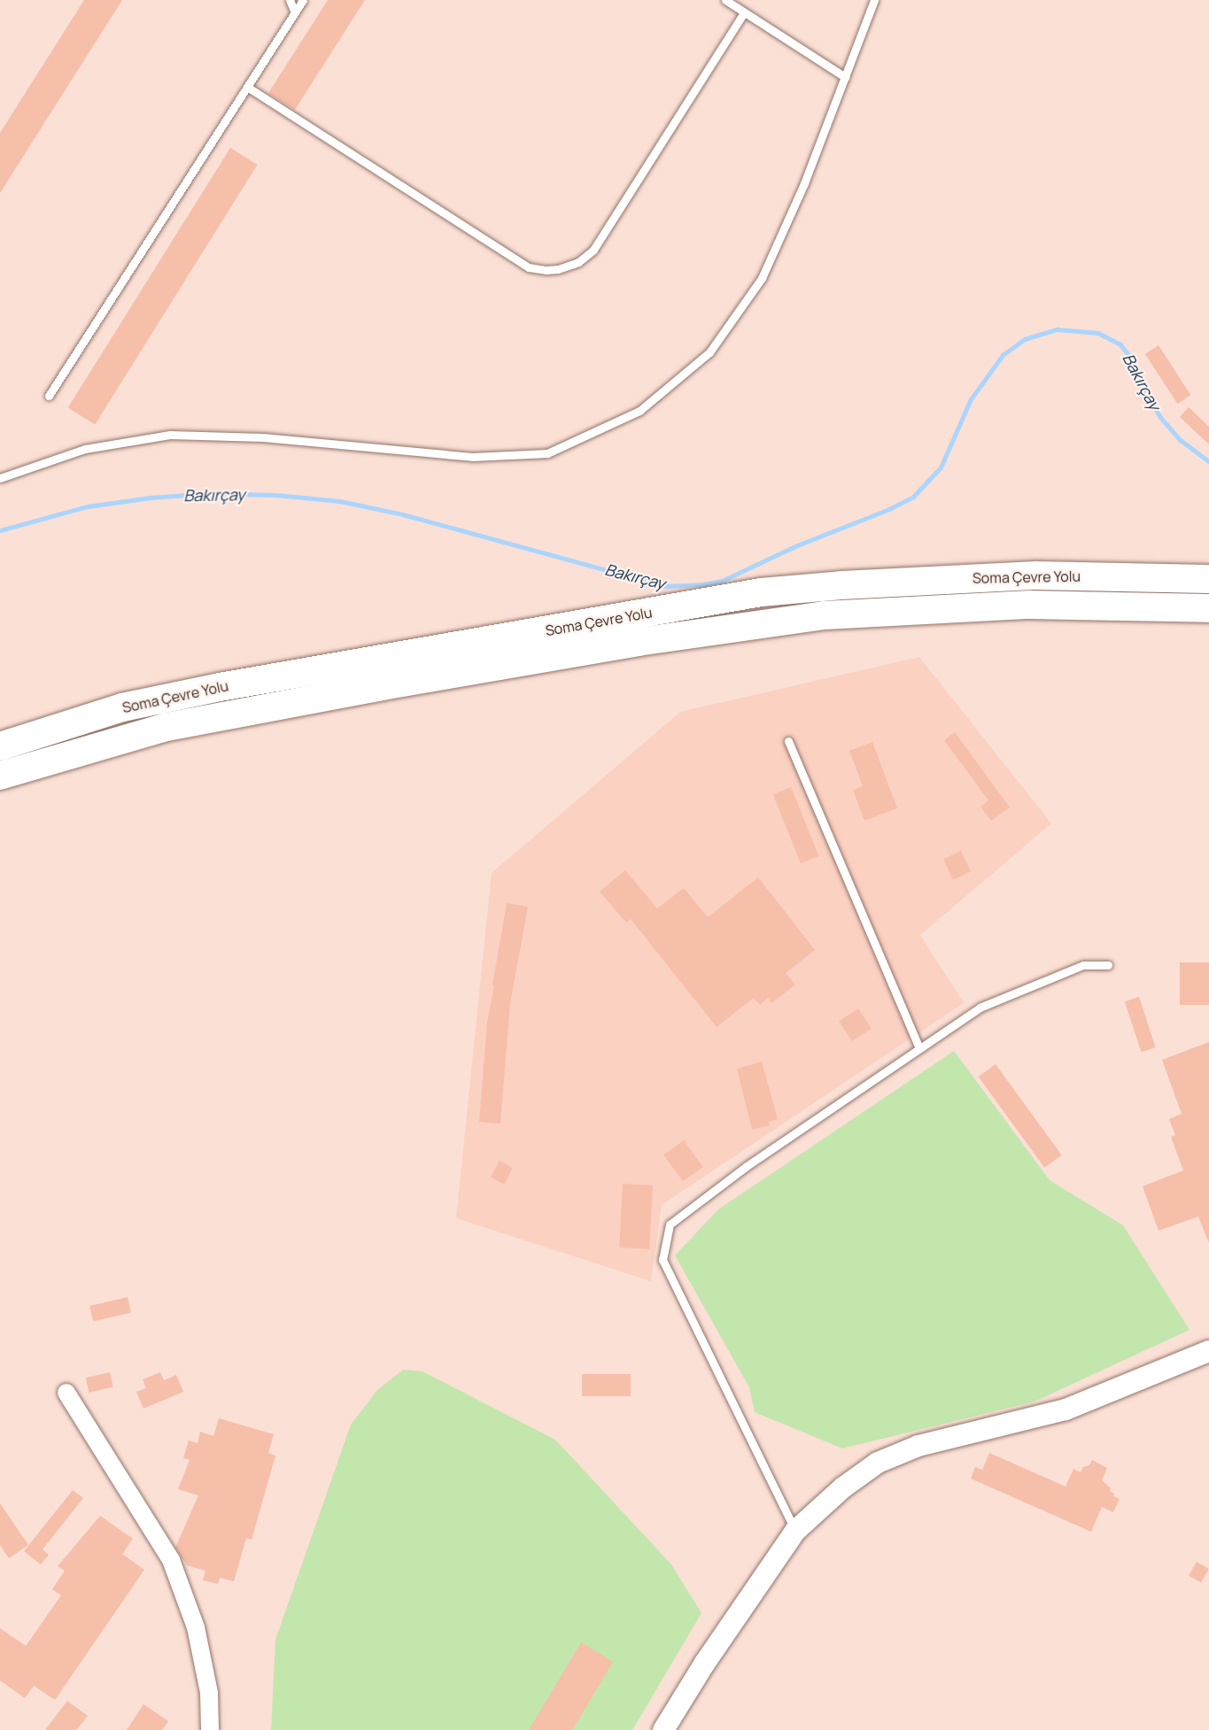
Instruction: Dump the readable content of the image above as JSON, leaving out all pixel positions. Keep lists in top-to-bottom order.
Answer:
{
  "streets": {
    "highway": ["Soma Çevre Yolu"]
  },
  "water": ["Bakırçay"]
}
